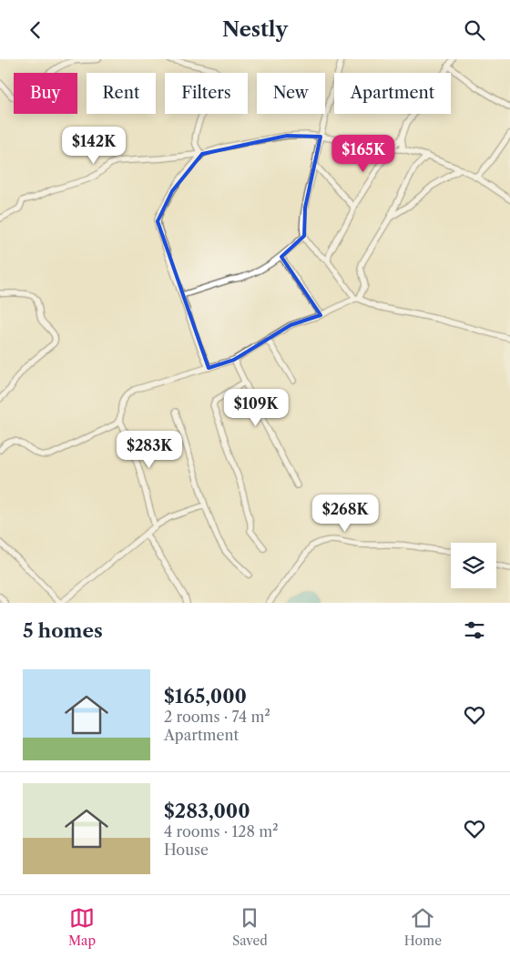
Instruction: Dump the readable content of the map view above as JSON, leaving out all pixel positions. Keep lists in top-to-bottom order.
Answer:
{
  "page": {
    "header": "Nestly",
    "chip": [
      "Buy",
      "Rent",
      "Filters",
      "New",
      "Apartment"
    ],
    "price": [
      "$142K",
      "$165K",
      "$109K",
      "$283K",
      "$268K"
    ],
    "heading": "5 homes",
    "list": [
      {
        "name": "$165,000",
        "note": "2 rooms · 74 m² · Apartment"
      },
      {
        "name": "$283,000",
        "note": "4 rooms · 128 m² · House"
      }
    ],
    "tabs": ["Map", "Saved", "Home"]
  }
}
